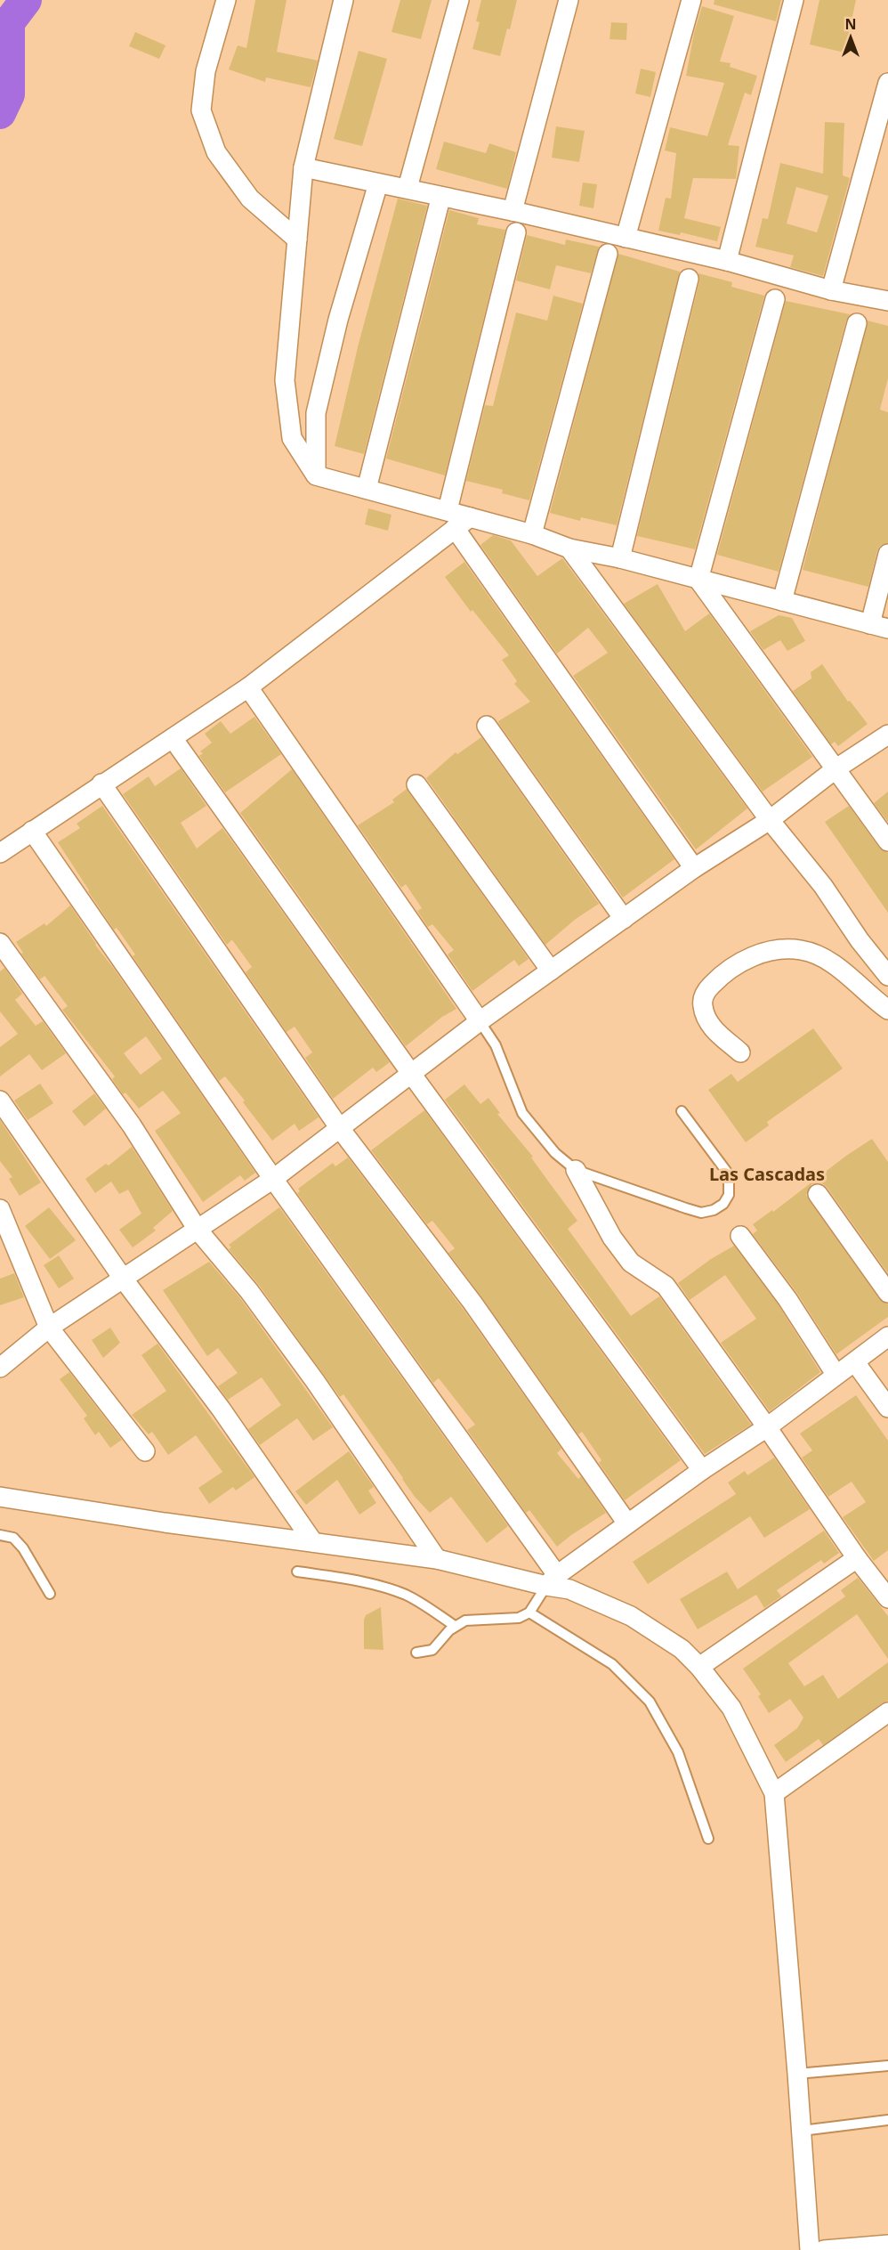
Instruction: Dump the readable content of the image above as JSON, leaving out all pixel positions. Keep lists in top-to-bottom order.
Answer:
{
  "districts": ["Las Cascadas"],
  "north": "top"
}
